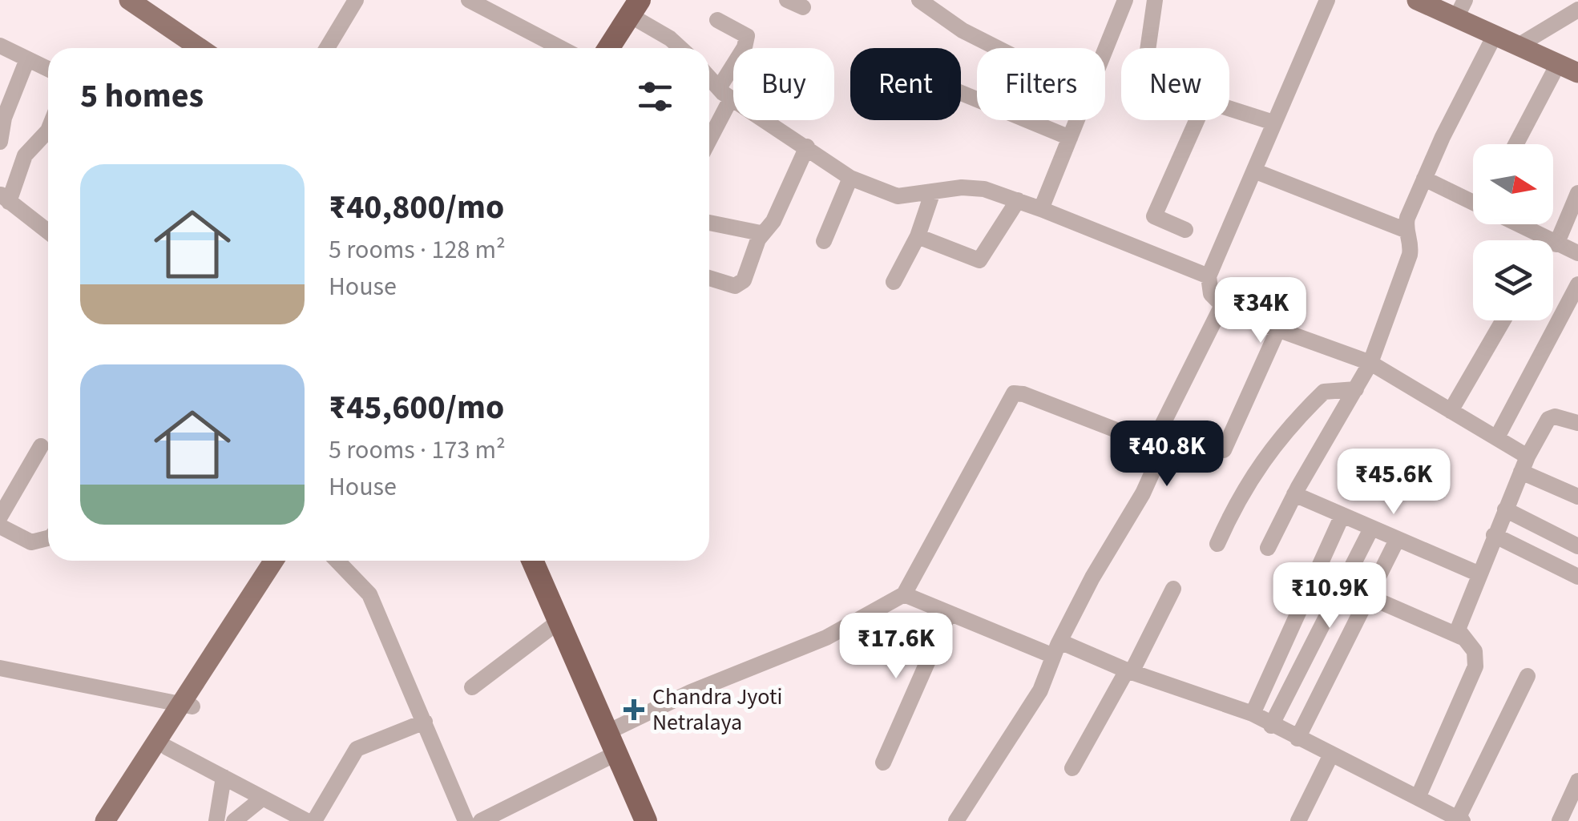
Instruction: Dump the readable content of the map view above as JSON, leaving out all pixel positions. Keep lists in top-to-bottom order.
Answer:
{
  "places": {
    "health": ["Chandra Jyoti Netralaya"]
  },
  "north": "right",
  "page": {
    "chip": [
      "Buy",
      "Rent",
      "Filters",
      "New"
    ],
    "heading": "5 homes",
    "list": [
      {
        "name": "₹40,800/mo",
        "note": "5 rooms · 128 m² · House"
      },
      {
        "name": "₹45,600/mo",
        "note": "5 rooms · 173 m² · House"
      }
    ],
    "price": [
      "₹34K",
      "₹40.8K",
      "₹45.6K",
      "₹10.9K",
      "₹17.6K"
    ]
  }
}
